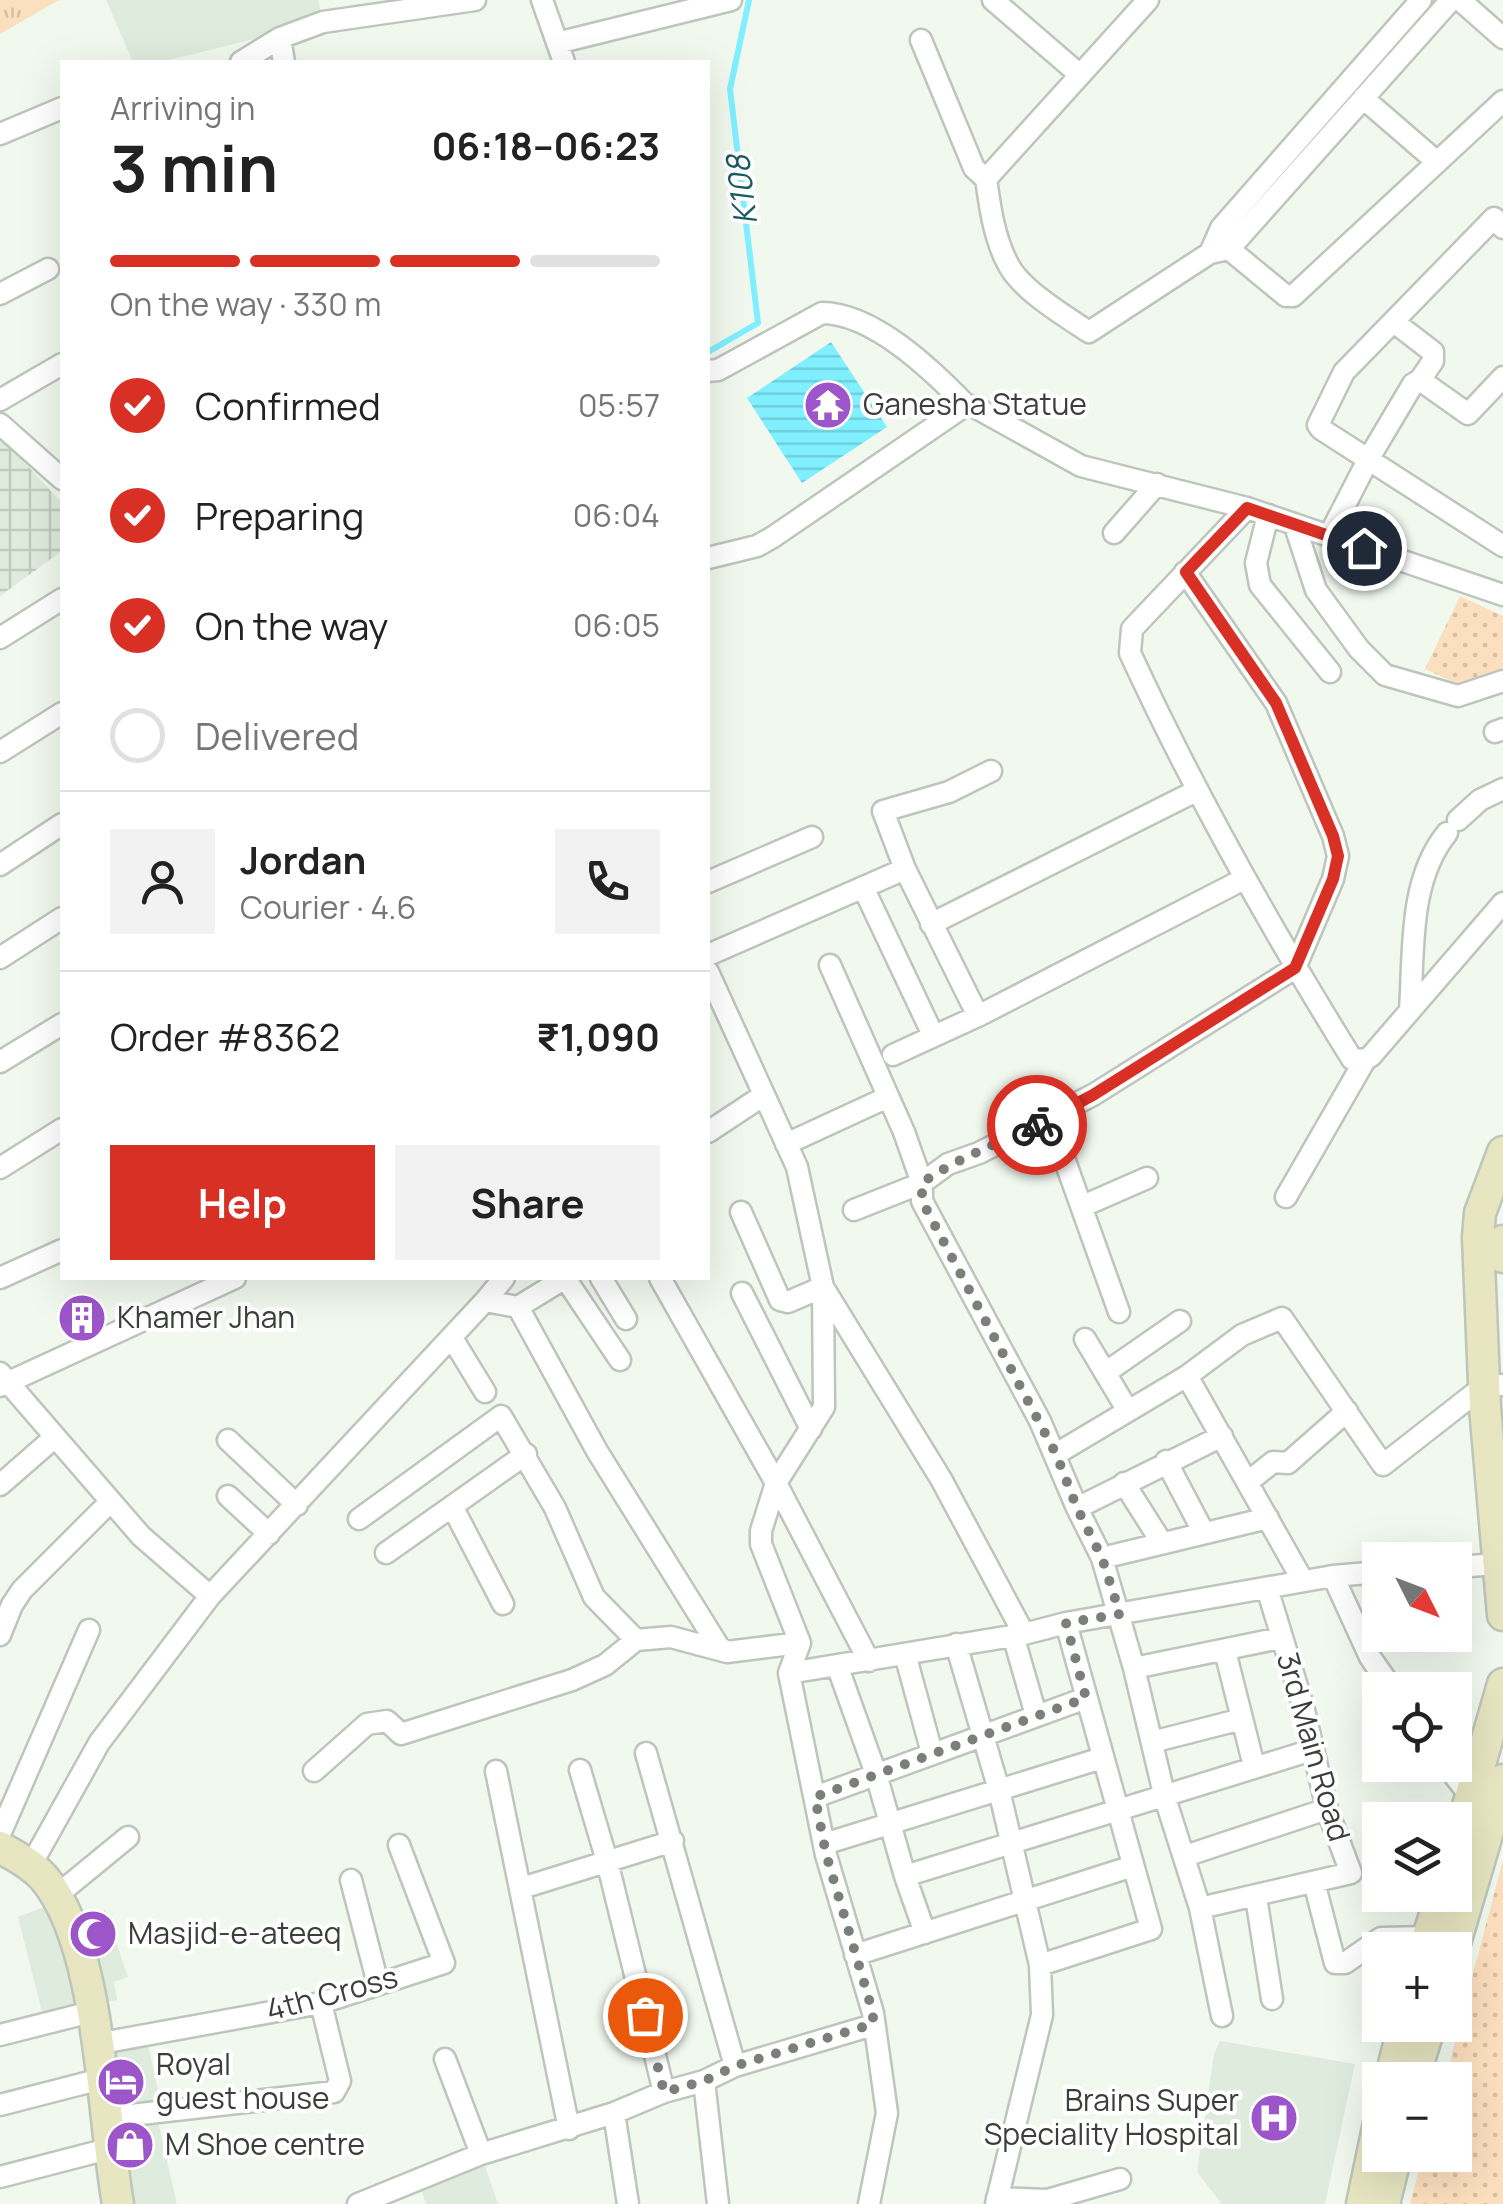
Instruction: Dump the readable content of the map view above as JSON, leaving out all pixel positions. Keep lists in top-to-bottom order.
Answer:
{
  "streets": {
    "street": ["3rd Main Road", "4th Cross"]
  },
  "water": ["K108"],
  "places": {
    "temple": ["Ganesha Statue"],
    "building": ["Khamer Jhan"],
    "mosque": ["Masjid-e-ateeq"],
    "hotel": ["Royal guest house"],
    "hospital": ["Brains Super Speciality Hospital"],
    "shop": ["M Shoe centre"]
  },
  "north": "bottom right",
  "page": {
    "heading": ["3 min", "Arriving in", "06:18–06:23"],
    "panel": [
      "Jordan",
      "Courier · 4.6",
      "Order #8362",
      "₹1,090"
    ],
    "bar": "On the way · 330 m",
    "list": [
      ["Confirmed", "05:57"],
      ["Preparing", "06:04"],
      ["On the way", "06:05"],
      "Delivered"
    ],
    "buttons": ["Help", "Share"],
    "map_buttons": ["+", "−"]
  }
}
